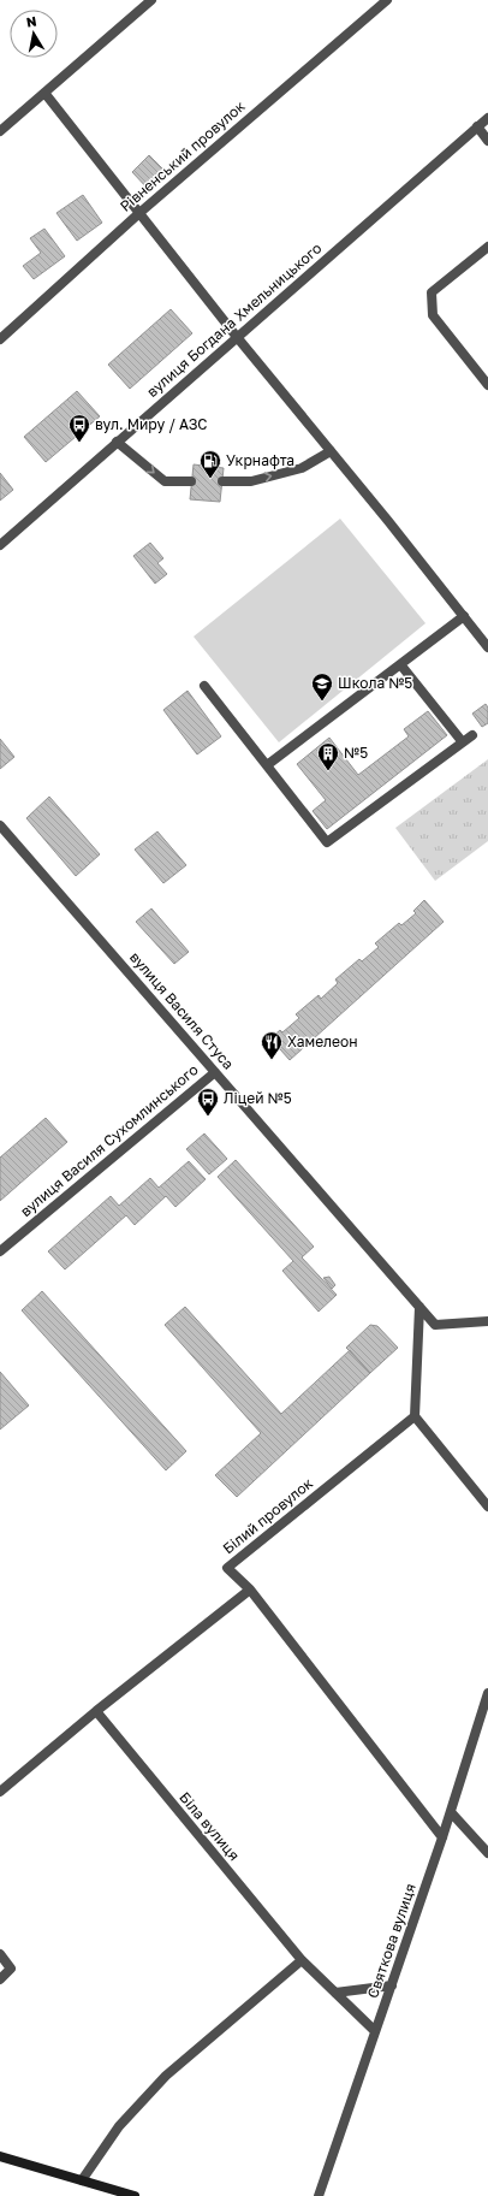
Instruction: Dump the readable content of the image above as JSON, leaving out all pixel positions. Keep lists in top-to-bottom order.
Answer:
{
  "streets": {
    "street": [
      "Рівненський провулок",
      "вулиця Богдана Хмельницького",
      "вулиця Василя Стуса",
      "вулиця Василя Сухомлинського",
      "Білий провулок",
      "Біла вулиця",
      "Святкова вулиця"
    ]
  },
  "crossings": [
    ["вулиця Василя Стуса", "вулиця Василя Сухомлинського"],
    ["Білий провулок", "Святкова вулиця"],
    ["Біла вулиця", "Святкова вулиця"]
  ],
  "places": {
    "bus stop": ["вул. Миру / АЗС", "Ліцей №5"],
    "fuel station": ["Укрнафта"],
    "school or university": ["Школа №5"],
    "building": ["№5"],
    "restaurant": ["Хамелеон"]
  },
  "north": "top"
}
